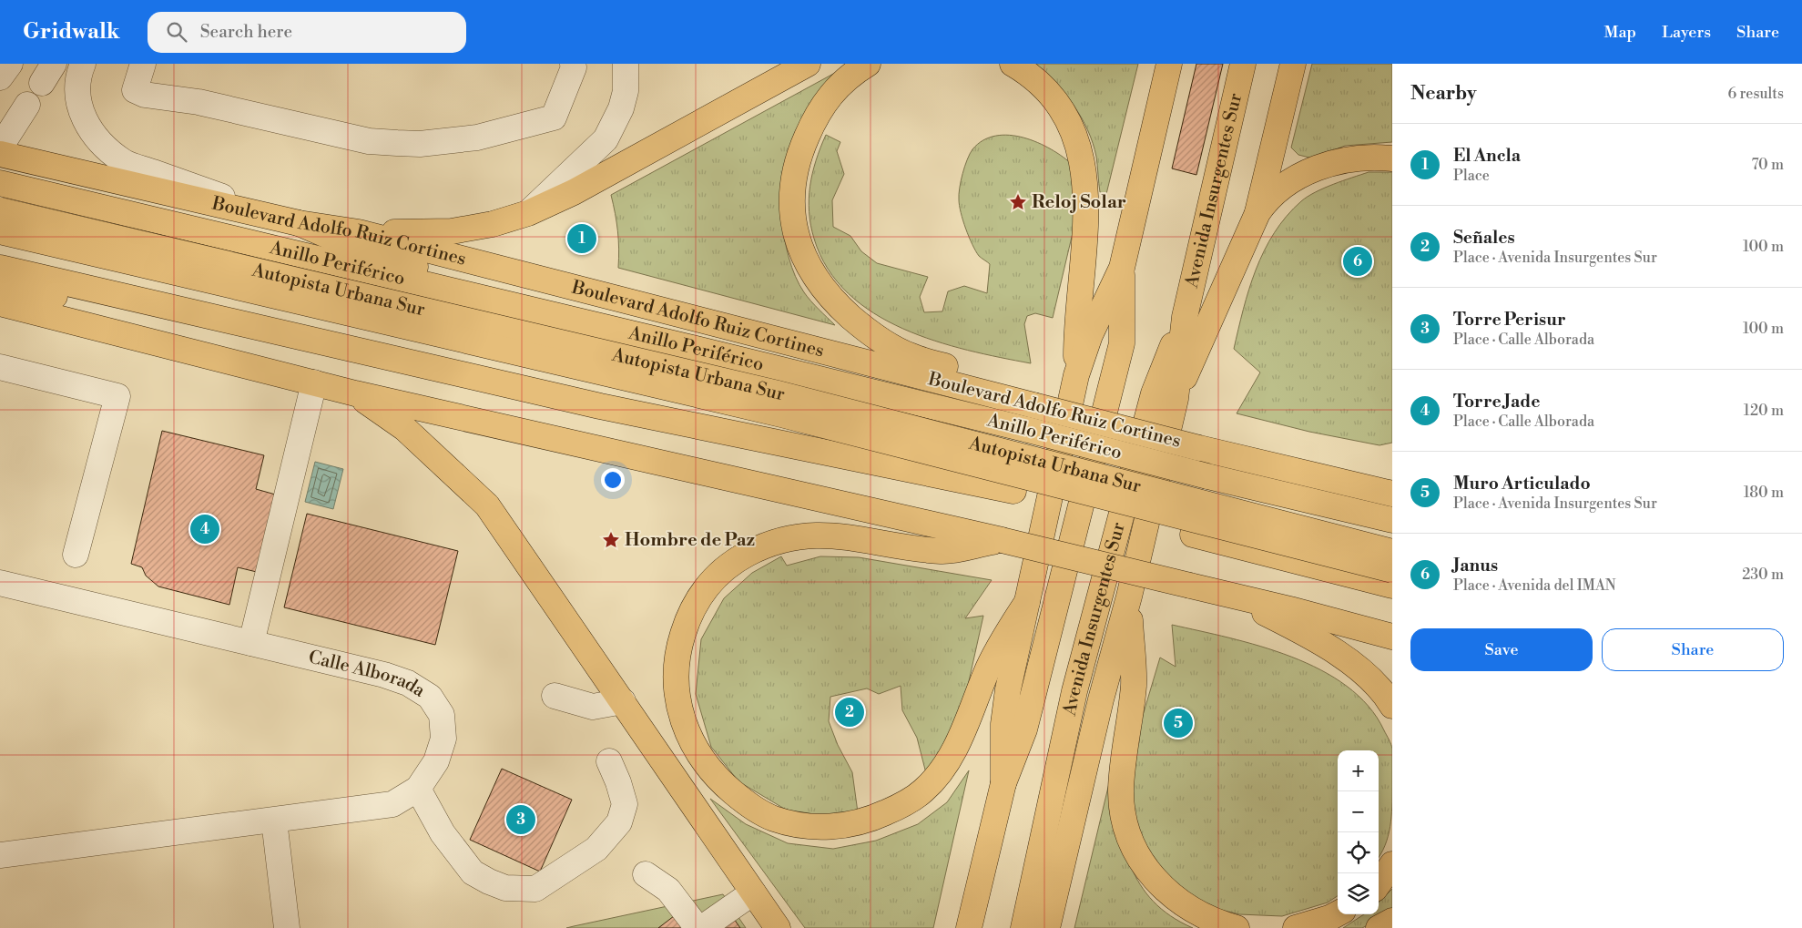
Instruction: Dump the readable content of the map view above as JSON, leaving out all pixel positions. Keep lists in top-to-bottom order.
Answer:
{
  "streets": {
    "main road": [
      "Avenida Insurgentes Sur",
      "Boulevard Adolfo Ruiz Cortines",
      "Anillo Periférico",
      "Autopista Urbana Sur"
    ],
    "street": ["Calle Alborada"]
  },
  "places": {
    "place": ["Reloj Solar", "Hombre de Paz"]
  },
  "page": {
    "header": "Gridwalk",
    "search": "Search here",
    "nav": ["Map", "Layers", "Share"],
    "heading": ["Nearby", "6 results"],
    "list": [
      {
        "mark": "1",
        "name": "El Ancla",
        "note": "Place",
        "value": "70 m"
      },
      {
        "mark": "2",
        "name": "Señales",
        "note": "Place · Avenida Insurgentes Sur",
        "value": "100 m"
      },
      {
        "mark": "3",
        "name": "Torre Perisur",
        "note": "Place · Calle Alborada",
        "value": "100 m"
      },
      {
        "mark": "4",
        "name": "Torre Jade",
        "note": "Place · Calle Alborada",
        "value": "120 m"
      },
      {
        "mark": "5",
        "name": "Muro Articulado",
        "note": "Place · Avenida Insurgentes Sur",
        "value": "180 m"
      },
      {
        "mark": "6",
        "name": "Janus",
        "note": "Place · Avenida del IMAN",
        "value": "230 m"
      }
    ],
    "pins": [
      "1",
      "6",
      "4",
      "2",
      "5",
      "3"
    ],
    "buttons": ["Save", "Share"],
    "map_buttons": ["+", "−"]
  }
}
